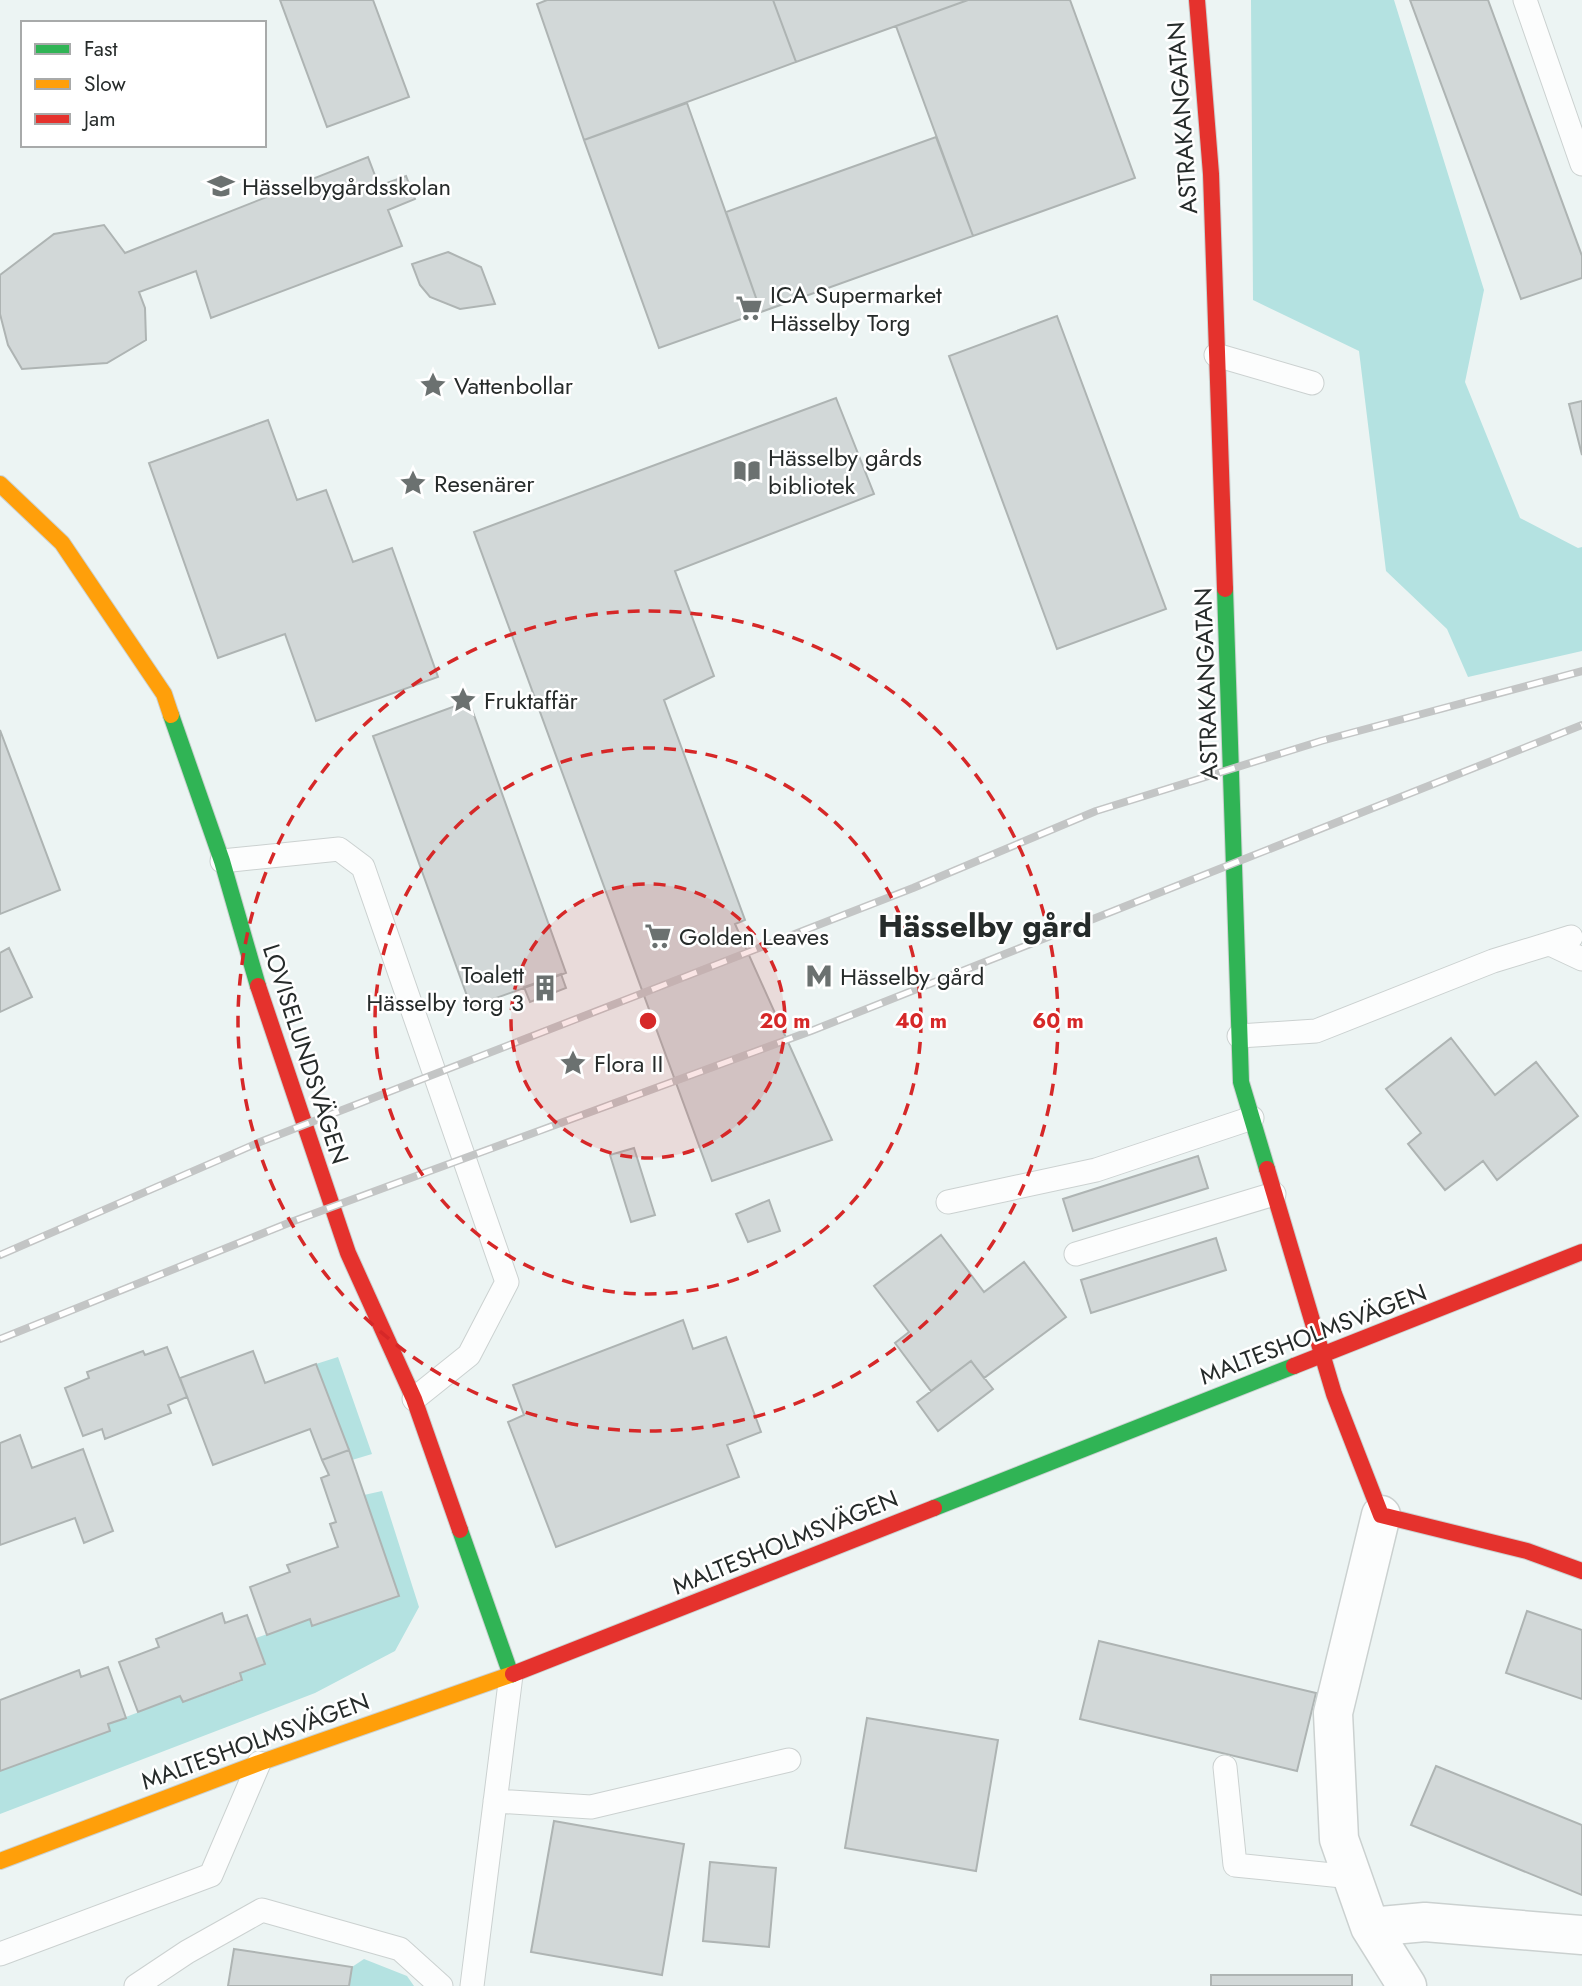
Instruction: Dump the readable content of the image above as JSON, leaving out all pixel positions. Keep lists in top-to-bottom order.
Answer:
{
  "streets": {
    "street": ["ASTRAKANGATAN", "LOVISELUNDSVÄGEN", "MALTESHOLMSVÄGEN"]
  },
  "crossings": [
    ["ASTRAKANGATAN", "MALTESHOLMSVÄGEN"],
    ["LOVISELUNDSVÄGEN", "MALTESHOLMSVÄGEN"]
  ],
  "districts": ["Hässelby gård"],
  "places": {
    "school or university": ["Hässelbygårdsskolan"],
    "supermarket": ["ICA Supermarket Hässelby Torg", "Golden Leaves"],
    "place": [
      "Vattenbollar",
      "Resenärer",
      "Fruktaffär",
      "Flora II"
    ],
    "library": ["Hässelby gårds bibliotek"],
    "metro station": ["Hässelby gård"],
    "building": ["Toalett Hässelby torg 3"]
  },
  "legend": ["Fast", "Slow", "Jam"],
  "rings": ["20 m", "40 m", "60 m"]
}
